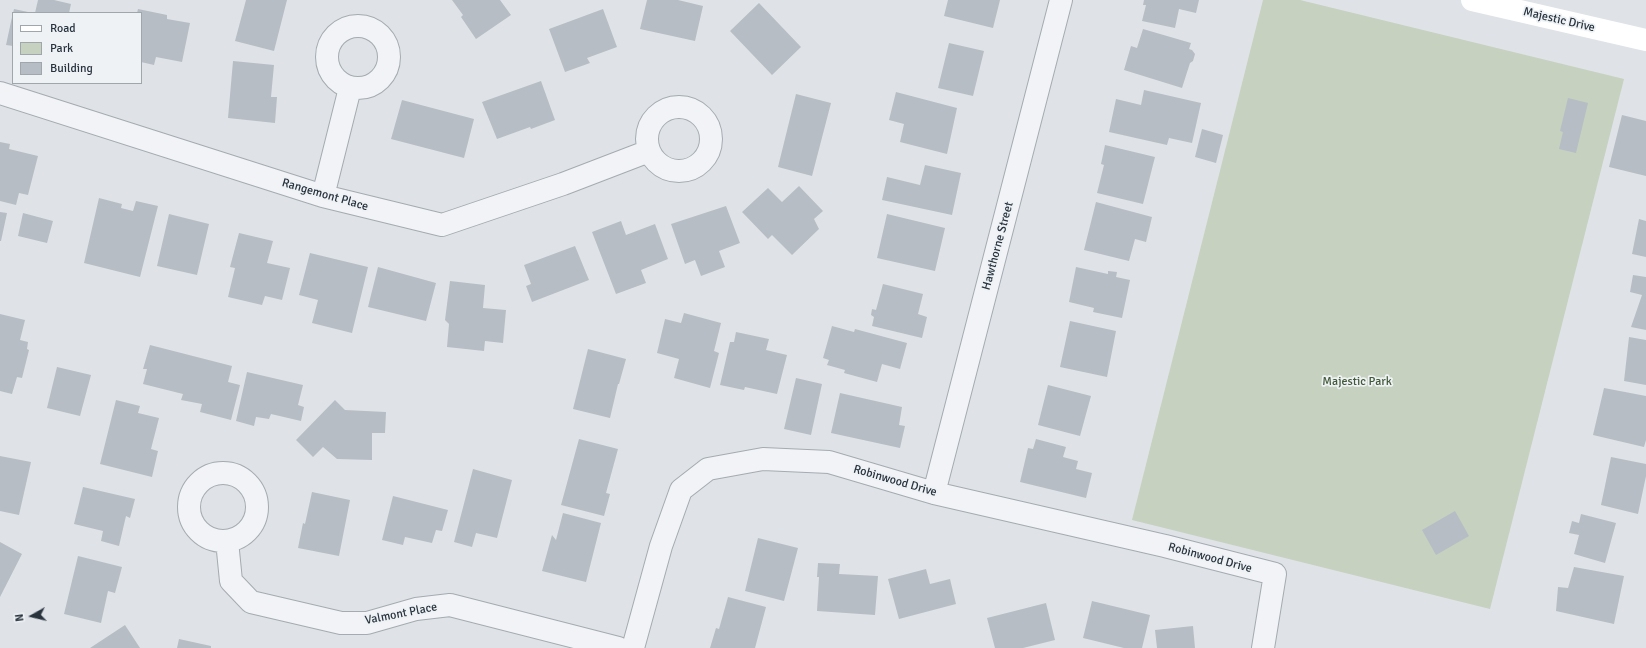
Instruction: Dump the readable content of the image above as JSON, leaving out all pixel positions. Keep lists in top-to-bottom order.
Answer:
{
  "streets": {
    "street": [
      "Majestic Drive",
      "Rangemont Place",
      "Hawthorne Street",
      "Robinwood Drive",
      "Valmont Place"
    ]
  },
  "crossings": [
    ["Hawthorne Street", "Robinwood Drive"]
  ],
  "parks": ["Majestic Park"],
  "legend": ["Road", "Park", "Building"],
  "north": "left"
}
